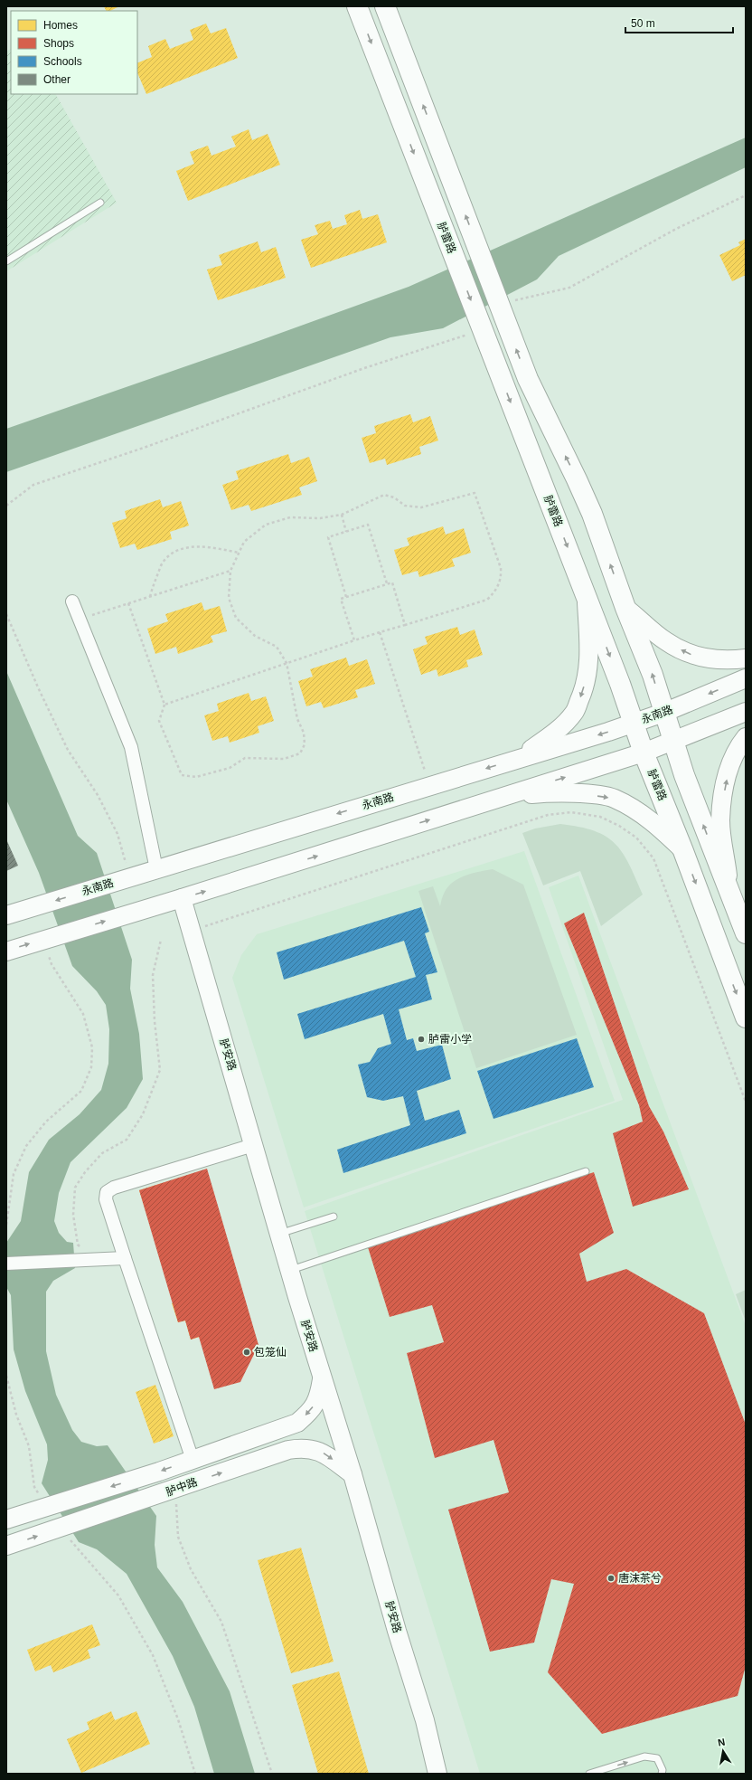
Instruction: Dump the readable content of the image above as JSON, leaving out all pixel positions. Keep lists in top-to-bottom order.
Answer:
{
  "streets": {
    "main road": [
      "胪雷路",
      "永南路",
      "胪安路",
      "胪中路"
    ]
  },
  "crossings": [
    ["胪雷路", "永南路"],
    ["胪安路", "胪中路"]
  ],
  "places": ["胪雷小学", "包笼仙", "唐沫茶兮"],
  "legend": [
    "Homes",
    "Shops",
    "Schools",
    "Other"
  ],
  "scale_bar": "50 m",
  "north": "top"
}
